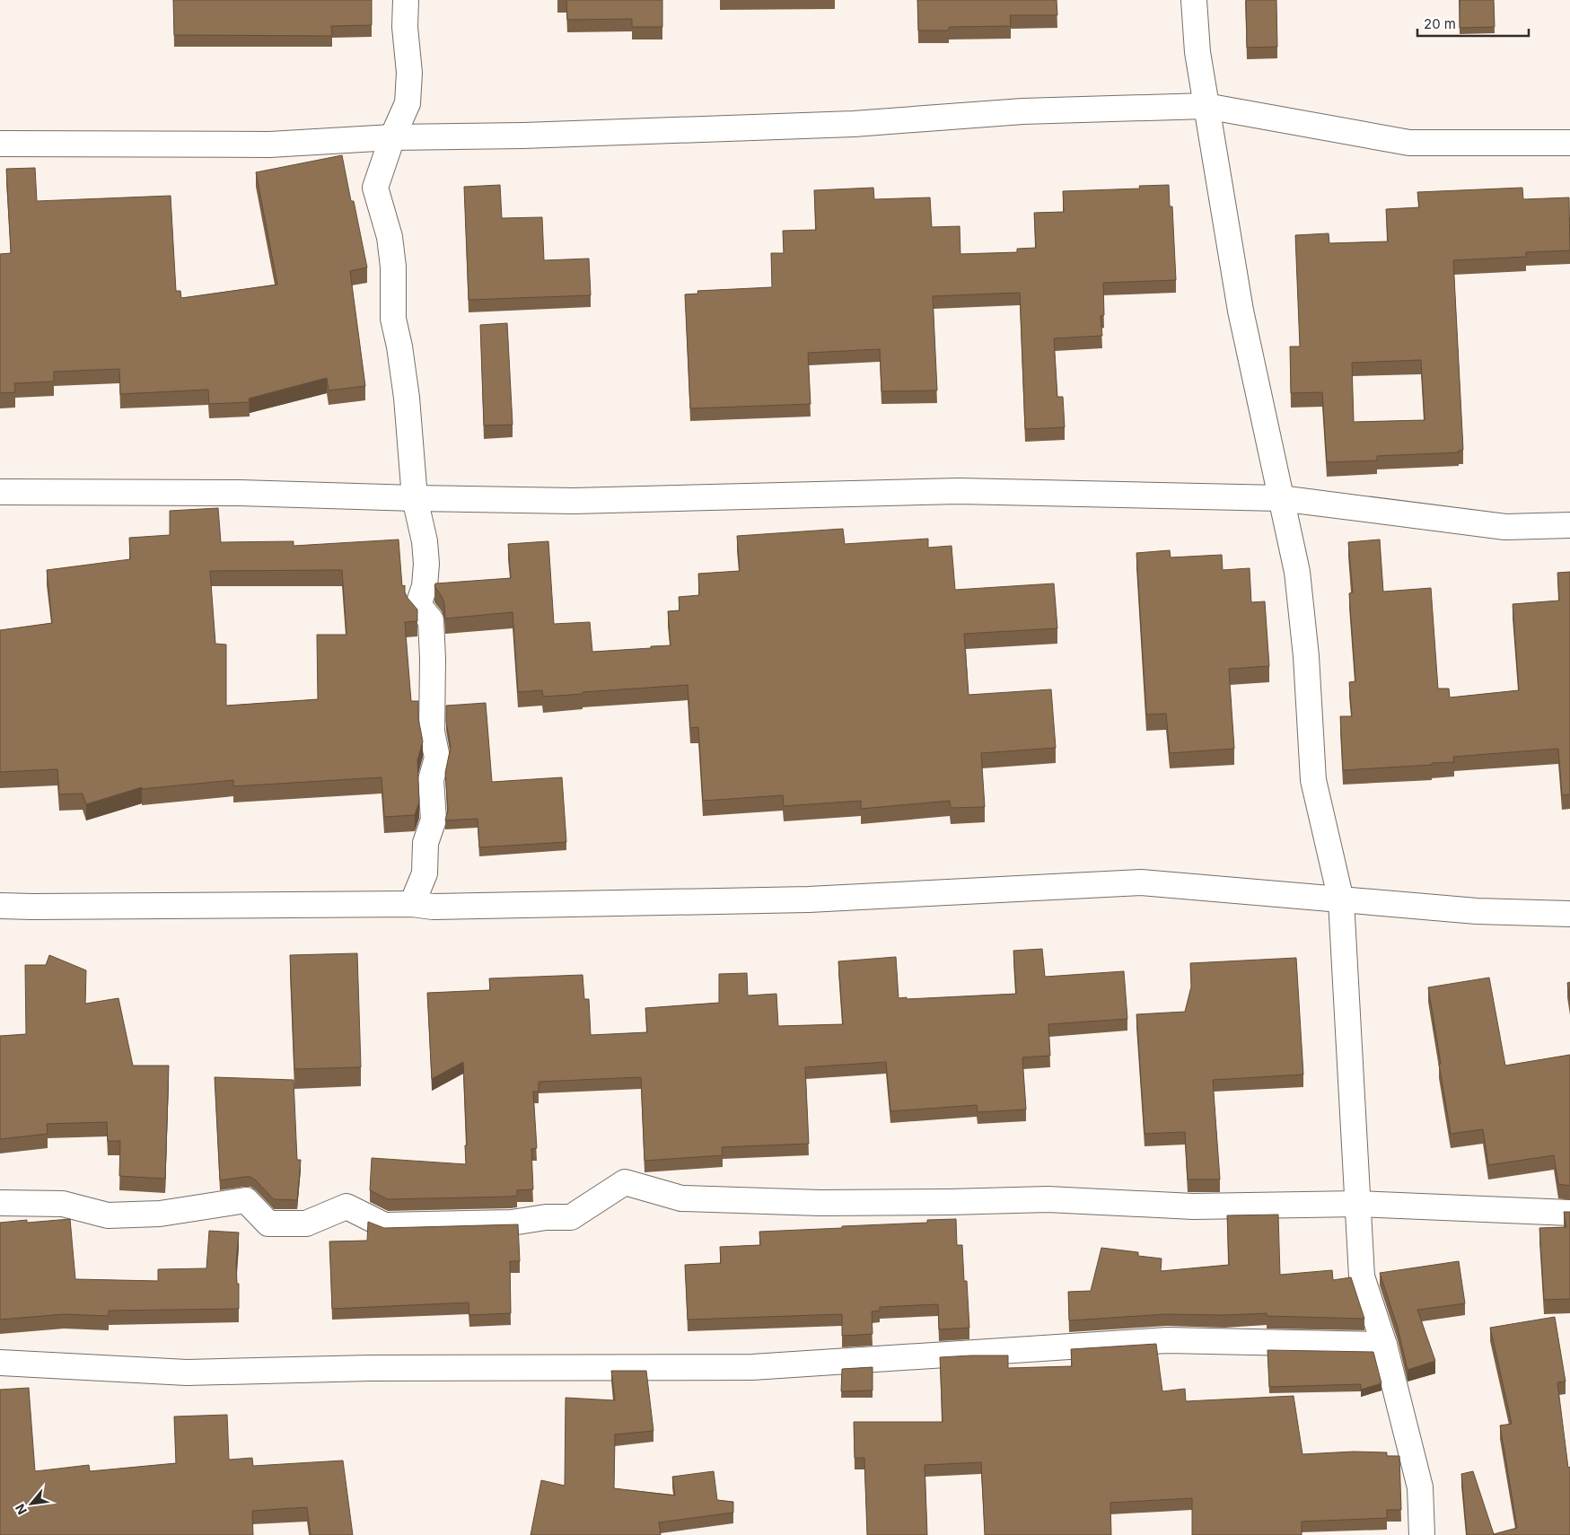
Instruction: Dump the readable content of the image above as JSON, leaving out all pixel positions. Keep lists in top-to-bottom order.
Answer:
{
  "scale_bar": "20 m",
  "north": "bottom left"
}
